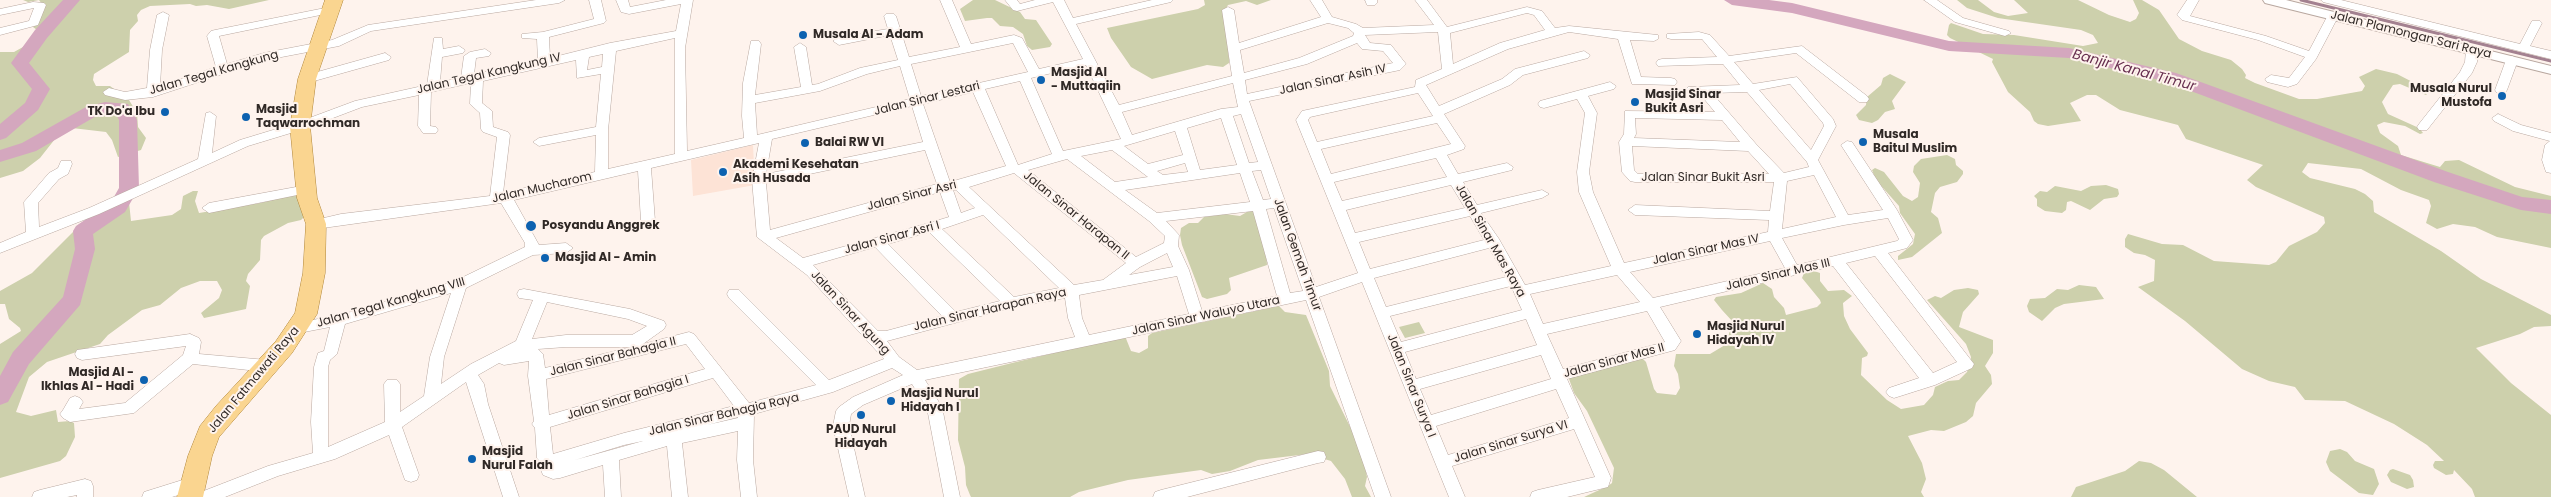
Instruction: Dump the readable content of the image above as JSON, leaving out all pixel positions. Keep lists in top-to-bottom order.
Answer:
{
  "streets": {
    "main road": ["Jalan Fatmawati Raya"],
    "street": [
      "Jalan Plamongan Sari Raya",
      "Jalan Tegal Kangkung",
      "Jalan Tegal Kangkung IV",
      "Jalan Sinar Asih IV",
      "Jalan Sinar Lestari",
      "Jalan Sinar Bukit Asri",
      "Jalan Mucharom",
      "Jalan Sinar Asri",
      "Jalan Sinar Harapan II",
      "Jalan Sinar Asri I",
      "Jalan Sinar Mas Raya",
      "Jalan Sinar Mas IV",
      "Jalan Gemah Timur",
      "Jalan Sinar Mas III",
      "Jalan Tegal Kangkung VIII",
      "Jalan Sinar Harapan Raya",
      "Jalan Sinar Agung",
      "Jalan Sinar Waluyo Utara",
      "Jalan Sinar Bahagia II",
      "Jalan Sinar Mas II",
      "Jalan Sinar Surya I",
      "Jalan Sinar Bahagia I",
      "Jalan Sinar Bahagia Raya",
      "Jalan Sinar Surya VI"
    ]
  },
  "crossings": [
    ["Jalan Tegal Kangkung", "Jalan Fatmawati Raya"],
    ["Jalan Tegal Kangkung IV", "Jalan Fatmawati Raya"],
    ["Jalan Sinar Asih IV", "Jalan Sinar Asri"],
    ["Jalan Sinar Asih IV", "Jalan Gemah Timur"],
    ["Jalan Sinar Lestari", "Jalan Mucharom"],
    ["Jalan Sinar Bukit Asri", "Jalan Sinar Mas IV"],
    ["Jalan Mucharom", "Jalan Fatmawati Raya"],
    ["Jalan Sinar Asri", "Jalan Sinar Harapan II"],
    ["Jalan Sinar Asri", "Jalan Gemah Timur"],
    ["Jalan Sinar Asri", "Jalan Sinar Agung"],
    ["Jalan Sinar Harapan II", "Jalan Sinar Harapan Raya"],
    ["Jalan Sinar Asri I", "Jalan Sinar Agung"],
    ["Jalan Sinar Mas Raya", "Jalan Sinar Mas IV"],
    ["Jalan Sinar Mas Raya", "Jalan Sinar Mas III"],
    ["Jalan Sinar Mas Raya", "Jalan Sinar Waluyo Utara"],
    ["Jalan Sinar Mas Raya", "Jalan Sinar Mas II"],
    ["Jalan Sinar Mas Raya", "Jalan Sinar Surya VI"],
    ["Jalan Sinar Mas IV", "Jalan Sinar Mas III"],
    ["Jalan Sinar Mas IV", "Jalan Sinar Surya I"],
    ["Jalan Gemah Timur", "Jalan Sinar Waluyo Utara"],
    ["Jalan Sinar Mas III", "Jalan Sinar Mas II"],
    ["Jalan Tegal Kangkung VIII", "Jalan Fatmawati Raya"],
    ["Jalan Sinar Harapan Raya", "Jalan Sinar Agung"],
    ["Jalan Sinar Agung", "Jalan Sinar Waluyo Utara"],
    ["Jalan Sinar Agung", "Jalan Sinar Bahagia Raya"],
    ["Jalan Sinar Waluyo Utara", "Jalan Sinar Surya I"],
    ["Jalan Sinar Bahagia II", "Jalan Sinar Bahagia I"],
    ["Jalan Sinar Mas II", "Jalan Sinar Surya I"],
    ["Jalan Sinar Surya I", "Jalan Sinar Surya VI"]
  ],
  "water": ["Banjir Kanal Timur"],
  "places": [
    "Musala Al - Adam",
    "Masjid Al - Muttaqiin",
    "Musala Nurul Mustofa",
    "Masjid Sinar Bukit Asri",
    "TK Do'a Ibu",
    "Masjid Taqwarrochman",
    "Musala Baitul Muslim",
    "Balai RW VI",
    "Akademi Kesehatan Asih Husada",
    "Posyandu Anggrek",
    "Masjid Al - Amin",
    "Masjid Nurul Hidayah IV",
    "Masjid Al - Ikhlas Al - Hadi",
    "Masjid Nurul Hidayah I",
    "PAUD Nurul Hidayah",
    "Masjid Nurul Falah"
  ]
}
